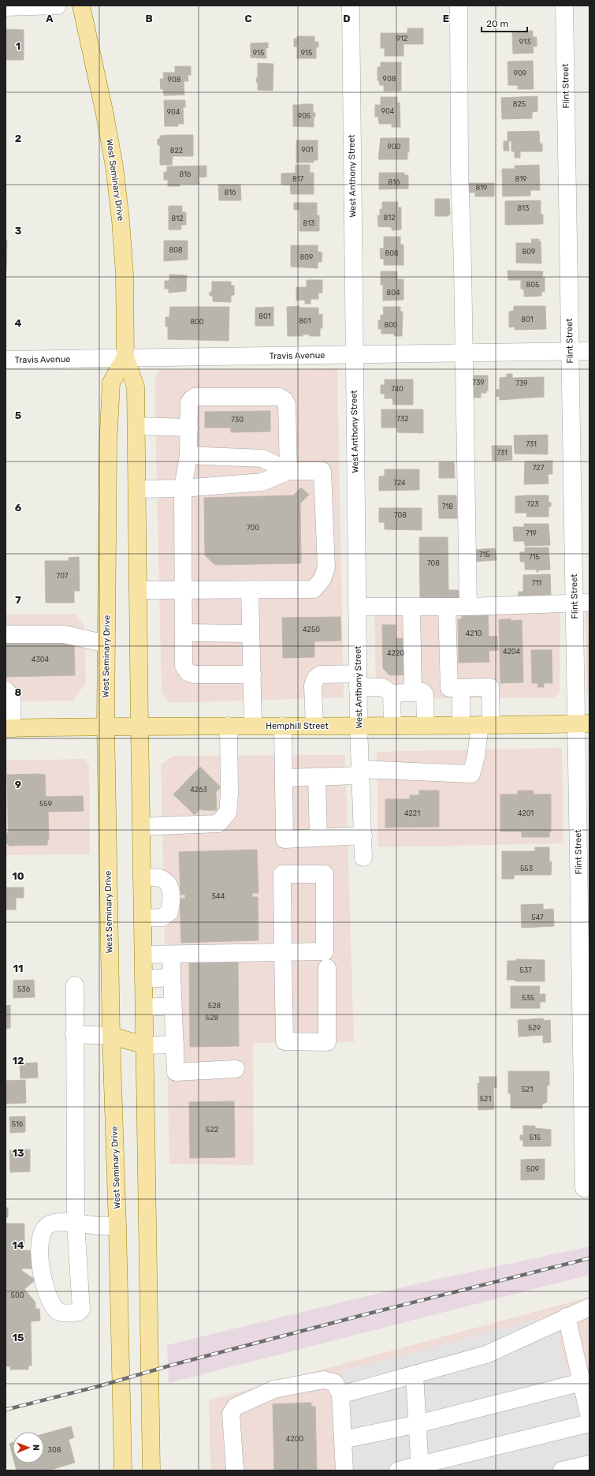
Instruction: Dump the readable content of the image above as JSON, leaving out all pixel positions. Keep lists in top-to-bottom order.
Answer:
{
  "streets": {
    "main road": ["West Seminary Drive", "Hemphill Street"],
    "street": ["Flint Street", "West Anthony Street", "Travis Avenue"]
  },
  "crossings": [
    ["Flint Street", "Travis Avenue"],
    ["Flint Street", "Hemphill Street"],
    ["West Anthony Street", "Travis Avenue"],
    ["West Anthony Street", "Hemphill Street"],
    ["West Seminary Drive", "Travis Avenue"],
    ["West Seminary Drive", "Hemphill Street"]
  ],
  "house_numbers": [
    "912",
    "913",
    "915",
    "915",
    "909",
    "908",
    "908",
    "825",
    "904",
    "904",
    "905",
    "900",
    "901",
    "822",
    "816",
    "817",
    "819",
    "816",
    "819",
    "816",
    "813",
    "812",
    "812",
    "813",
    "808",
    "809",
    "808",
    "809",
    "805",
    "804",
    "801",
    "801",
    "801",
    "800",
    "800",
    "739",
    "739",
    "740",
    "732",
    "730",
    "731",
    "731",
    "727",
    "724",
    "723",
    "718",
    "708",
    "700",
    "719",
    "715",
    "715",
    "708",
    "707",
    "711",
    "4250",
    "4210",
    "4204",
    "4220",
    "4304",
    "4263",
    "559",
    "4221",
    "4201",
    "553",
    "544",
    "547",
    "537",
    "536",
    "535",
    "528",
    "528",
    "529",
    "521",
    "521",
    "516",
    "522",
    "515",
    "509",
    "500",
    "4200",
    "308"
  ],
  "scale_bar": "20 m",
  "north": "right",
  "grid": {
    "columns": [
      "A",
      "B",
      "C",
      "D",
      "E"
    ],
    "rows": [
      "1",
      "2",
      "3",
      "4",
      "5",
      "6",
      "7",
      "8",
      "9",
      "10",
      "11",
      "12",
      "13",
      "14",
      "15"
    ]
  }
}
